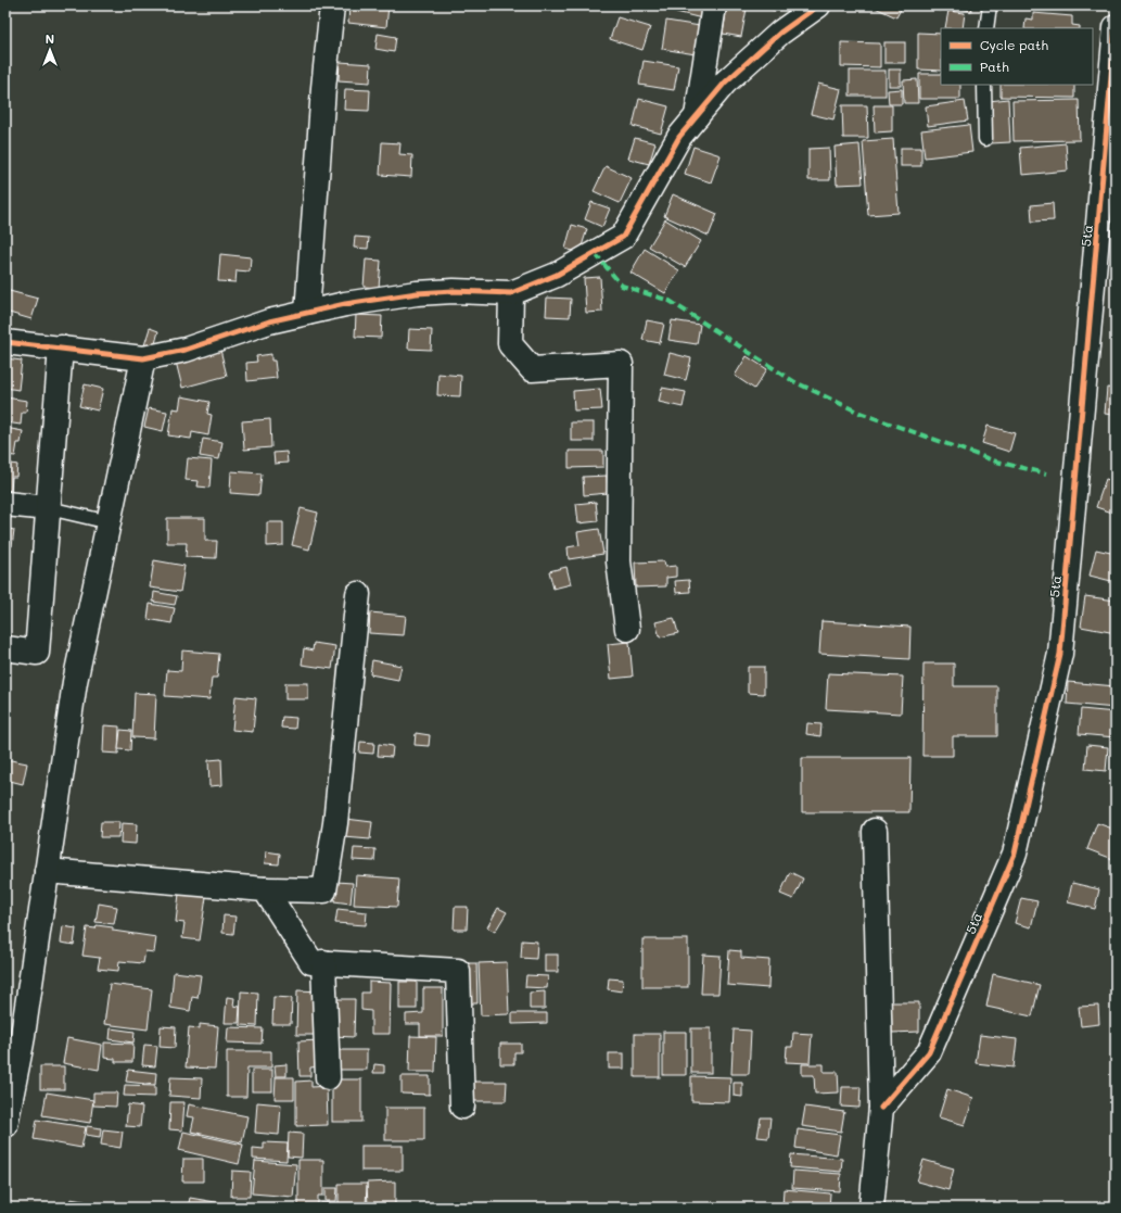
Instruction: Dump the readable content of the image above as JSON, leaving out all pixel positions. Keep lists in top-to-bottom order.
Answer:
{
  "streets": {
    "street": ["5ta"]
  },
  "legend": ["Cycle path", "Path"],
  "north": "top"
}
